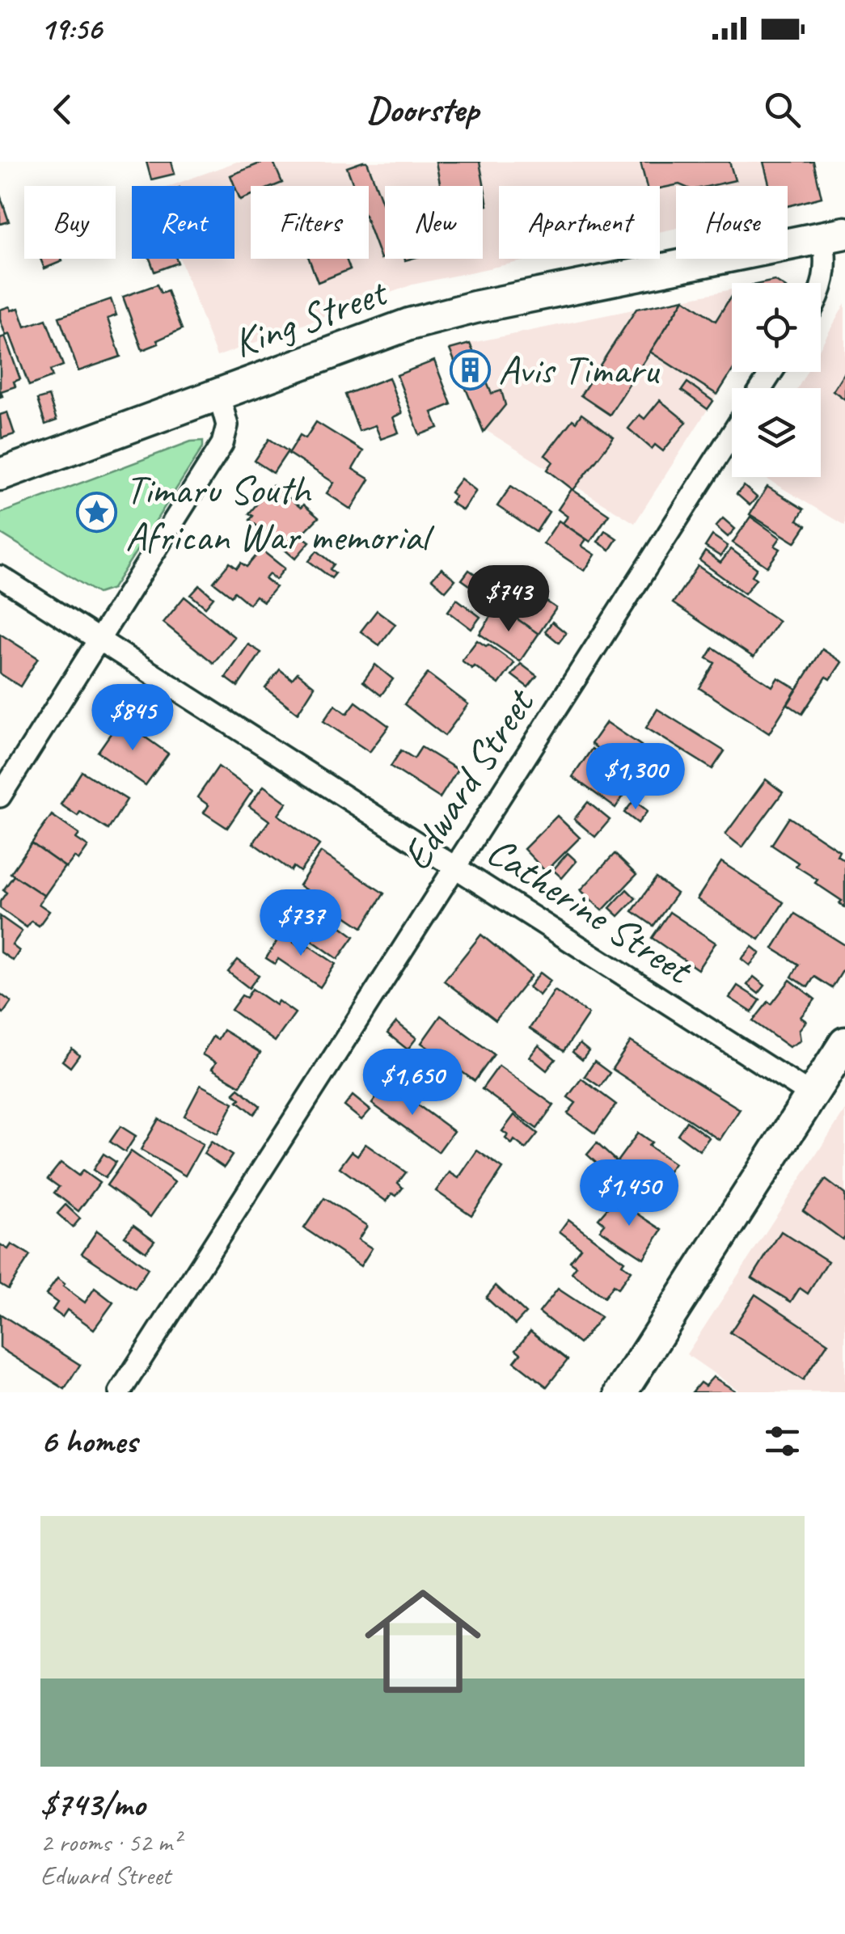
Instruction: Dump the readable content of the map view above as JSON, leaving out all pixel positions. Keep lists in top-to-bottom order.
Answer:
{
  "streets": {
    "main road": ["King Street"],
    "street": ["Edward Street", "Catherine Street"]
  },
  "crossings": [
    ["Edward Street", "Catherine Street"]
  ],
  "places": {
    "building": ["Avis Timaru"],
    "place": ["Timaru South African War memorial"]
  },
  "page": {
    "status": "19:56",
    "header": "Doorstep",
    "chip": [
      "Buy",
      "Rent",
      "Filters",
      "New",
      "Apartment",
      "House"
    ],
    "price": [
      "$743",
      "$845",
      "$1,300",
      "$737",
      "$1,650",
      "$1,450"
    ],
    "heading": "6 homes",
    "list": [
      {
        "name": "$743/mo",
        "note": "2 rooms · 52 m² · Edward Street"
      }
    ]
  }
}
